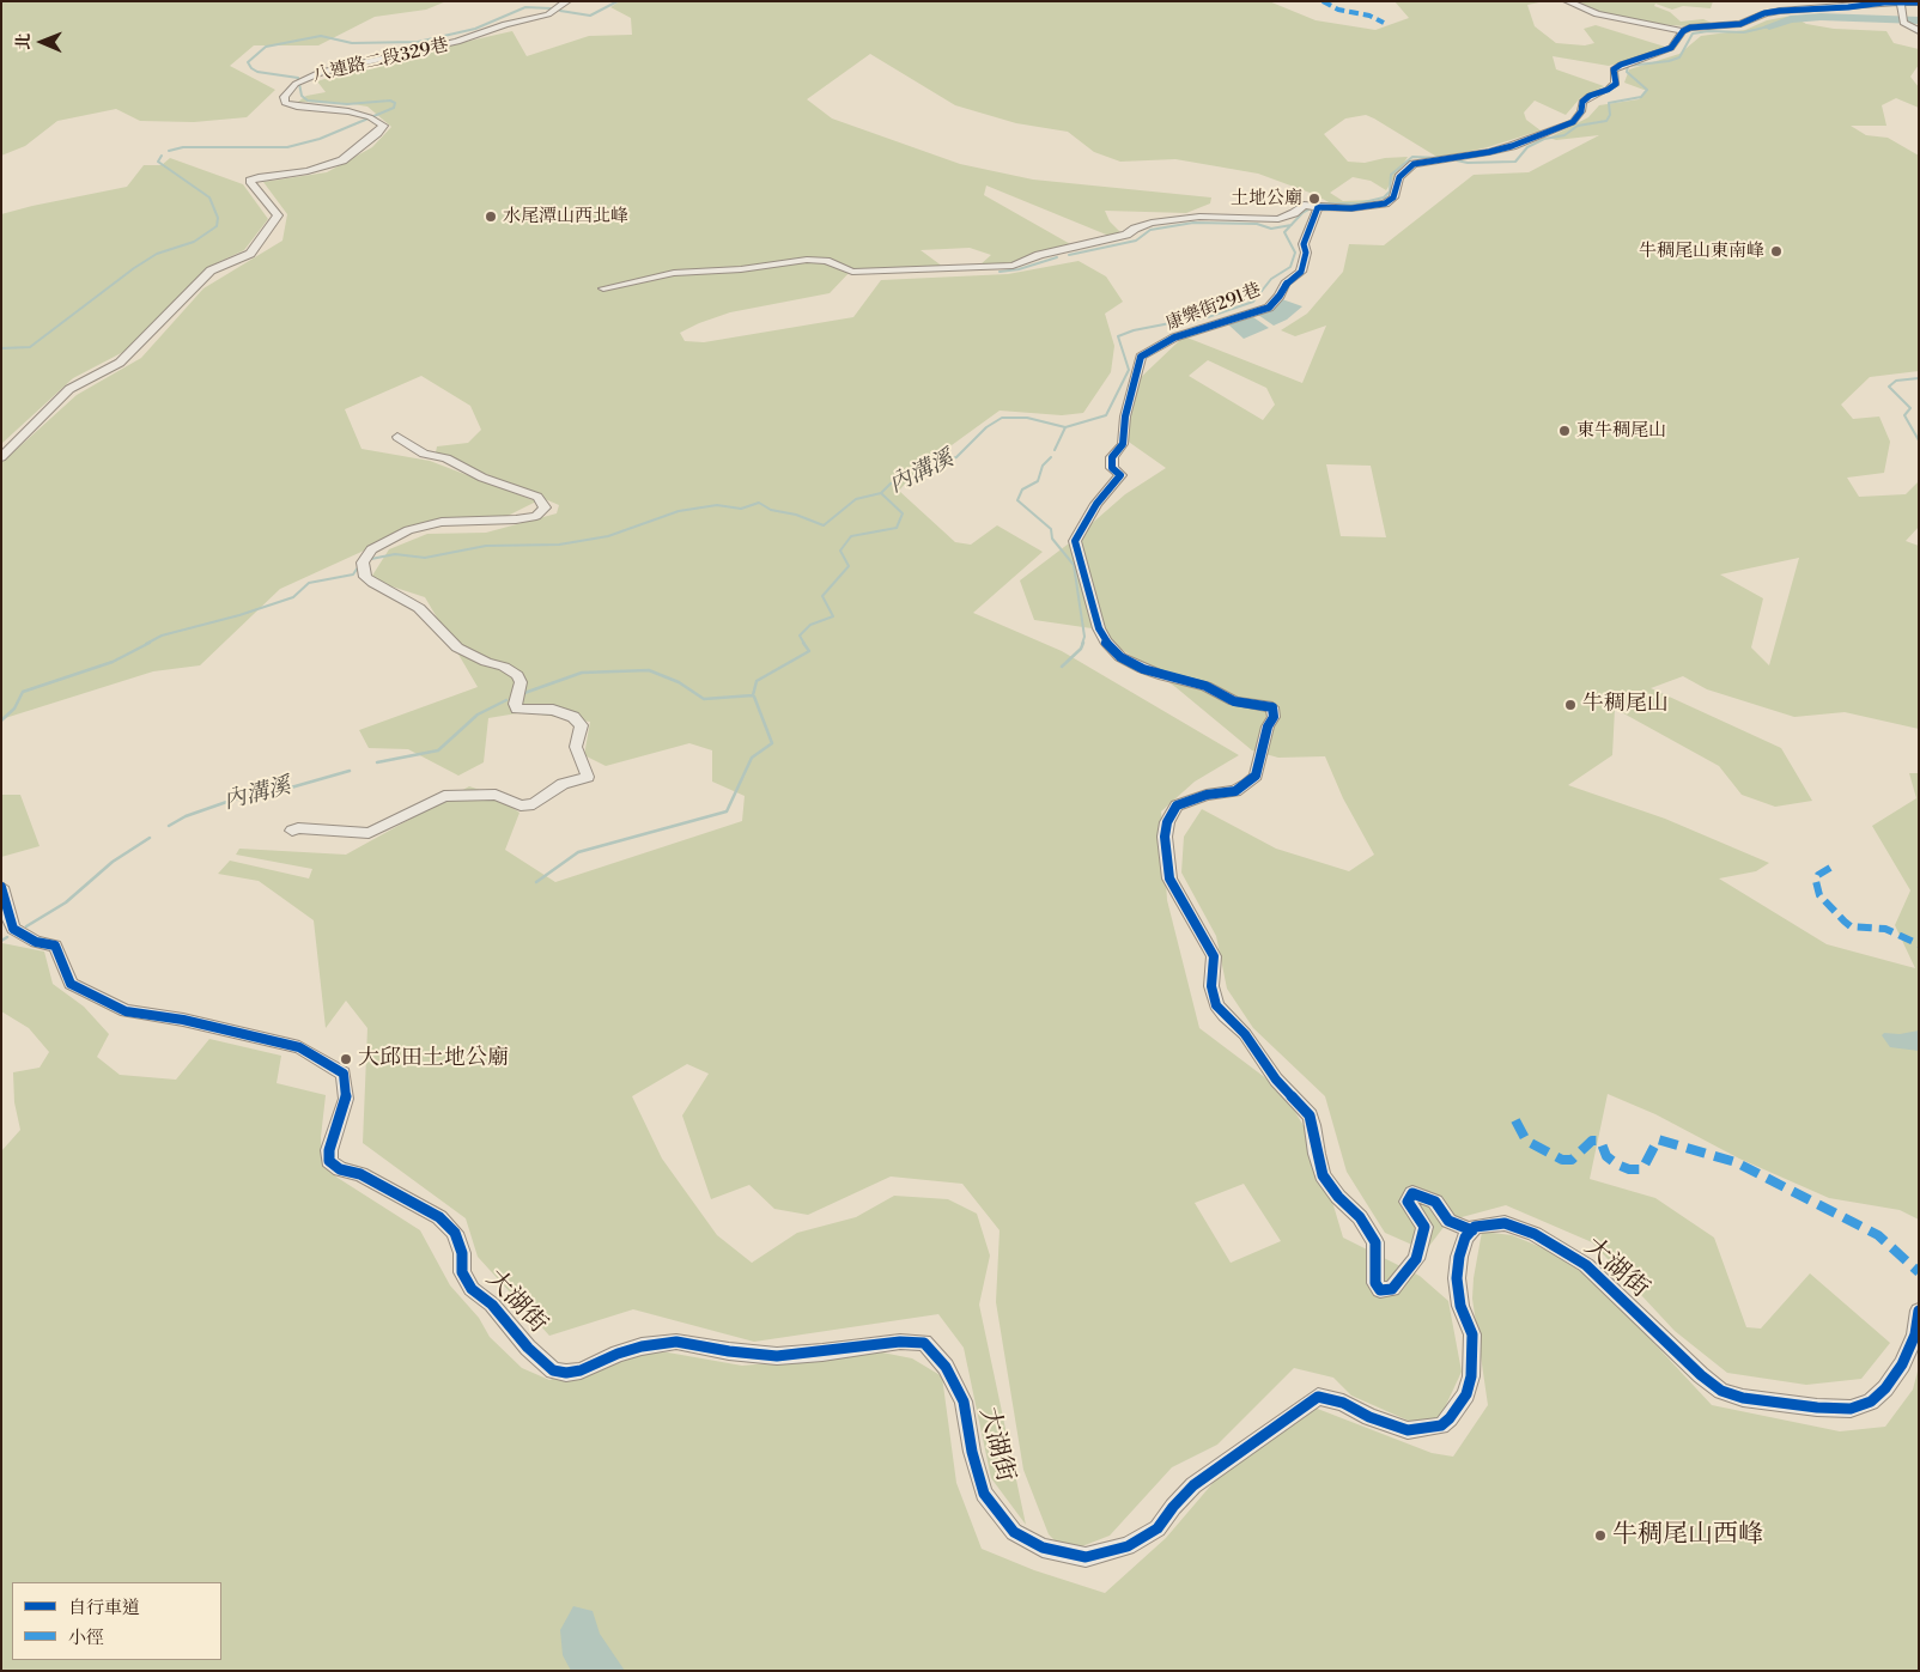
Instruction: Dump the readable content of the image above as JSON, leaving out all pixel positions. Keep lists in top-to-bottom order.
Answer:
{
  "streets": {
    "street": ["八連路二段329巷", "康樂街291巷", "大湖街"]
  },
  "crossings": [
    ["康樂街291巷", "大湖街"]
  ],
  "water": ["內溝溪"],
  "places": [
    "土地公廟",
    "水尾潭山西北峰",
    "牛稠尾山東南峰",
    "東牛稠尾山",
    "牛稠尾山",
    "大邱田土地公廟",
    "牛稠尾山西峰"
  ],
  "legend": ["自行車道", "小徑"],
  "north": "left"
}
